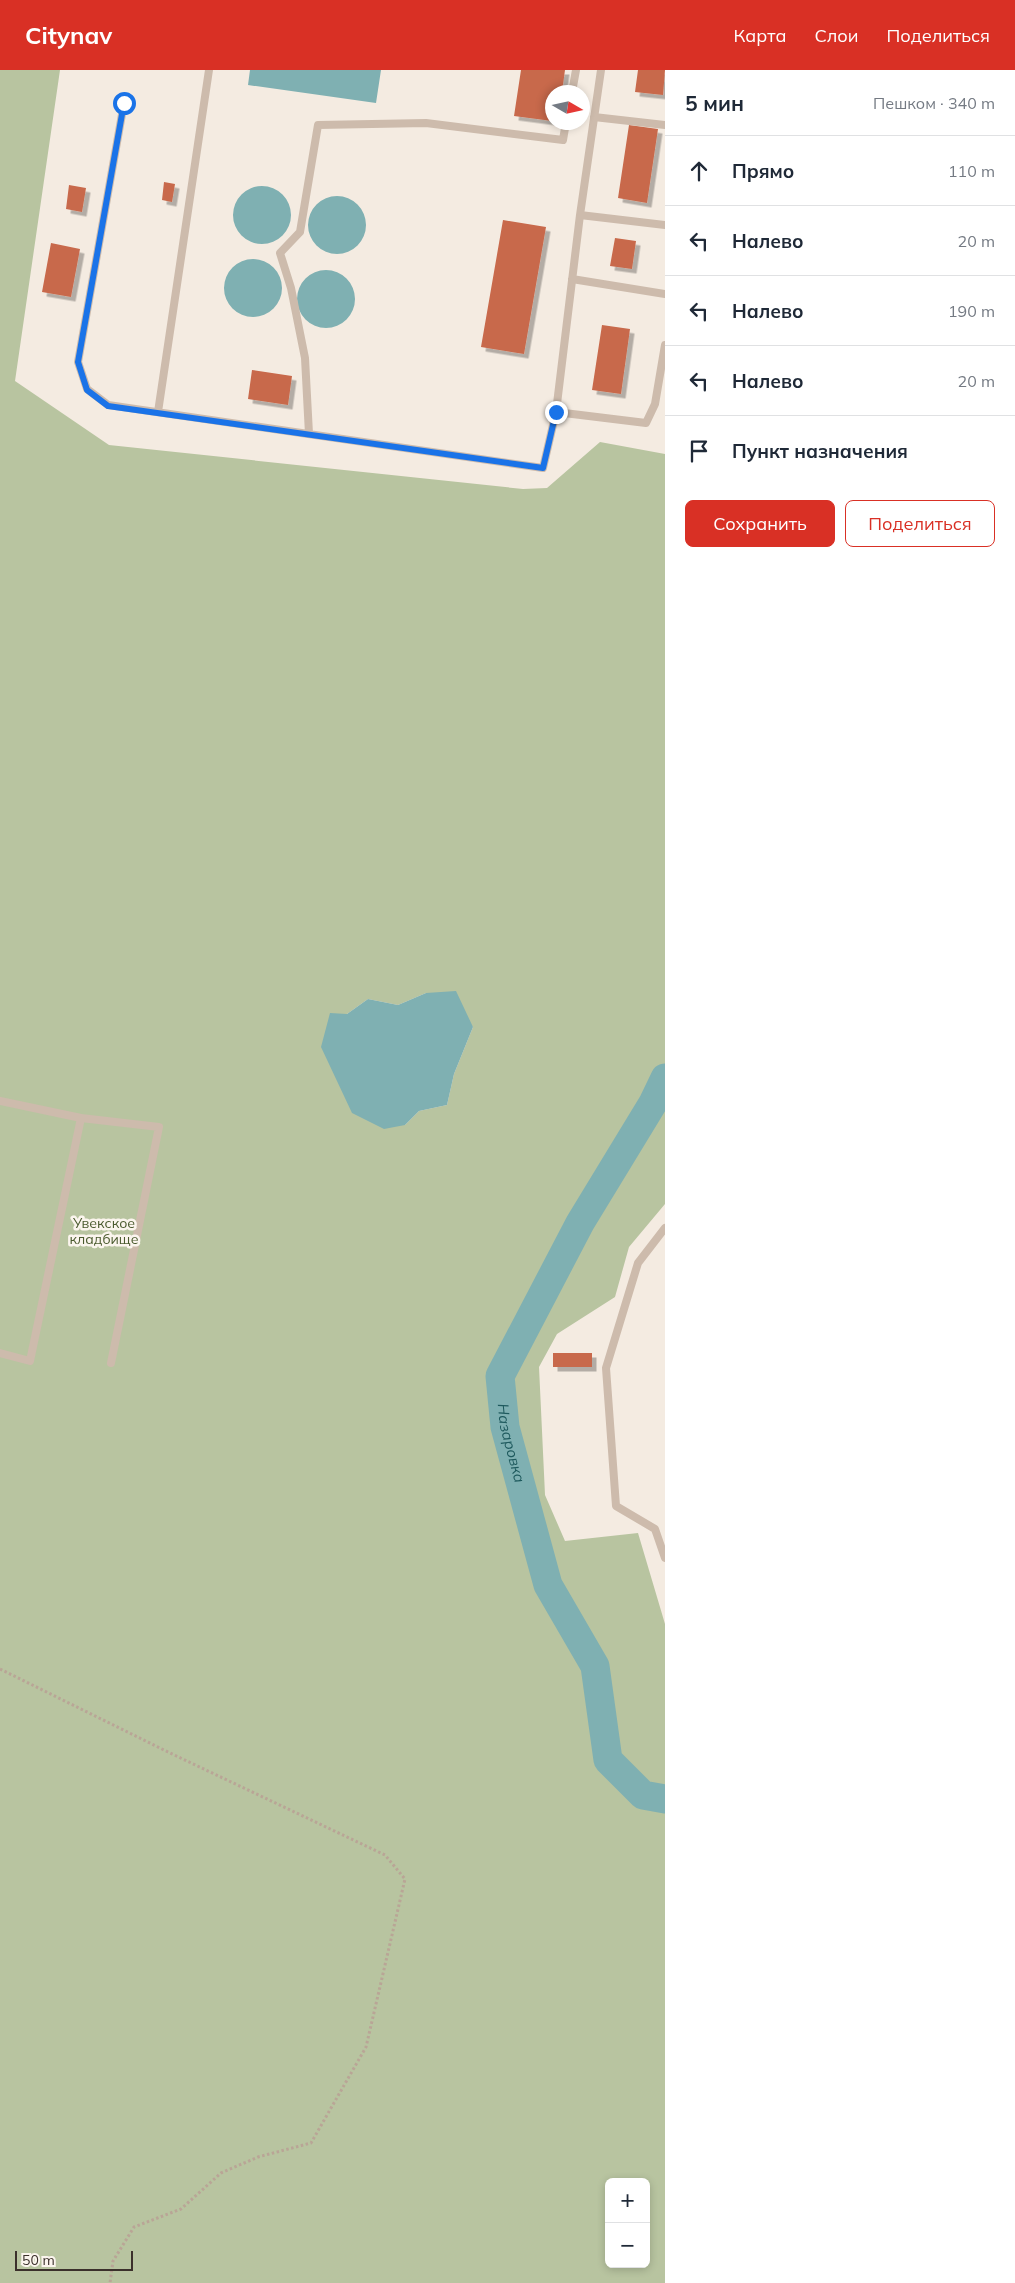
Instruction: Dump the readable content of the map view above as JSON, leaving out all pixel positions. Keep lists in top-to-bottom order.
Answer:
{
  "water": ["Назаровка"],
  "parks": ["Увекское кладбище"],
  "scale_bar": "50 m",
  "north": "right",
  "page": {
    "header": "Citynav",
    "nav": ["Карта", "Слои", "Поделиться"],
    "heading": ["5 мин", "Пешком · 340 m"],
    "list": [
      ["Прямо", "110 m"],
      ["Налево", "20 m"],
      ["Налево", "190 m"],
      ["Налево", "20 m"],
      "Пункт назначения"
    ],
    "buttons": ["Сохранить", "Поделиться"],
    "map_buttons": ["+", "−"],
    "scale": "50 m"
  }
}
